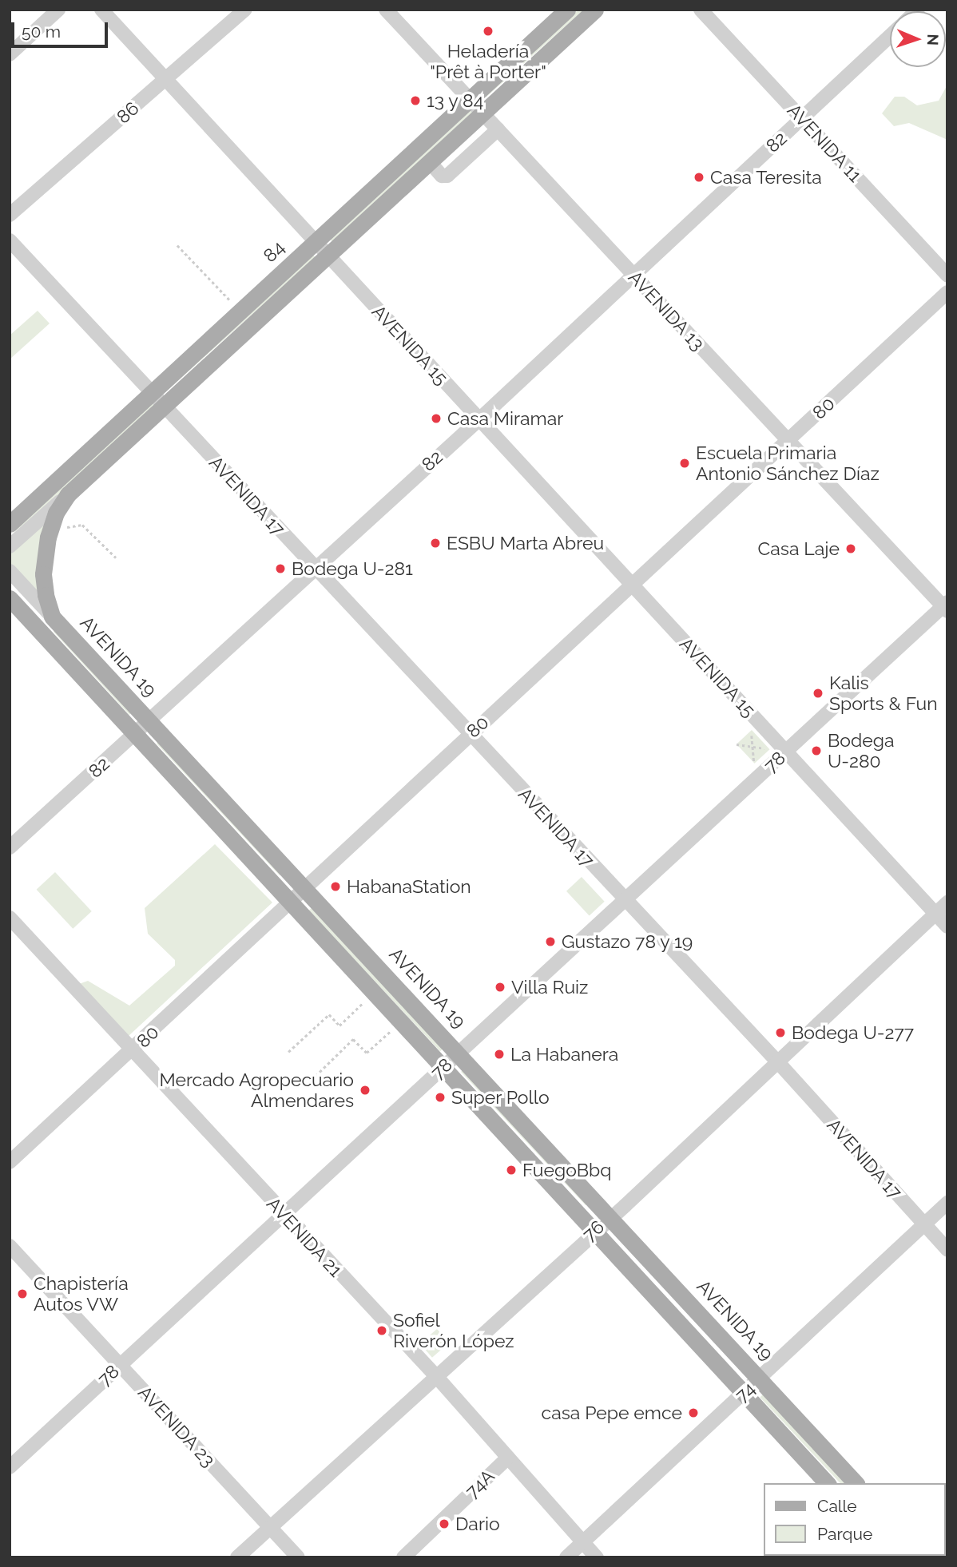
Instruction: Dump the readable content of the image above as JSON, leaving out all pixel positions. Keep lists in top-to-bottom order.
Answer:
{
  "streets": {
    "main road": ["84", "AVENIDA 19"],
    "street": [
      "86",
      "82",
      "AVENIDA 11",
      "AVENIDA 13",
      "AVENIDA 15",
      "80",
      "AVENIDA 17",
      "78",
      "76",
      "AVENIDA 21",
      "74",
      "AVENIDA 23",
      "74A"
    ]
  },
  "crossings": [
    ["86", "AVENIDA 15"],
    ["82", "AVENIDA 11"],
    ["82", "AVENIDA 13"],
    ["82", "AVENIDA 15"],
    ["82", "AVENIDA 17"],
    ["82", "AVENIDA 19"],
    ["84", "AVENIDA 13"],
    ["84", "AVENIDA 15"],
    ["84", "AVENIDA 17"],
    ["84", "AVENIDA 19"],
    ["AVENIDA 13", "80"],
    ["AVENIDA 13", "78"],
    ["AVENIDA 15", "80"],
    ["AVENIDA 15", "78"],
    ["AVENIDA 15", "76"],
    ["80", "AVENIDA 17"],
    ["80", "AVENIDA 19"],
    ["80", "AVENIDA 21"],
    ["AVENIDA 17", "78"],
    ["AVENIDA 17", "76"],
    ["AVENIDA 17", "74"],
    ["AVENIDA 19", "78"],
    ["AVENIDA 19", "76"],
    ["AVENIDA 19", "74"],
    ["78", "AVENIDA 21"],
    ["78", "AVENIDA 23"],
    ["76", "AVENIDA 21"],
    ["76", "AVENIDA 23"],
    ["AVENIDA 21", "74"],
    ["AVENIDA 21", "74A"]
  ],
  "places": [
    "Heladería \"Prêt à Porter\"",
    "13 y 84",
    "Casa Teresita",
    "Casa Miramar",
    "Escuela Primaria Antonio Sánchez Díaz",
    "ESBU Marta Abreu",
    "Casa Laje",
    "Bodega U-281",
    "Kalis Sports & Fun",
    "Bodega U-280",
    "HabanaStation",
    "Gustazo 78 y 19",
    "Villa Ruiz",
    "Bodega U-277",
    "La Habanera",
    "Mercado Agropecuario Almendares",
    "Super Pollo",
    "FuegoBbq",
    "Chapistería Autos VW",
    "Sofiel Riverón López",
    "casa Pepe emce",
    "Dario"
  ],
  "legend": ["Calle", "Parque"],
  "scale_bar": "50 m",
  "north": "right"
}
